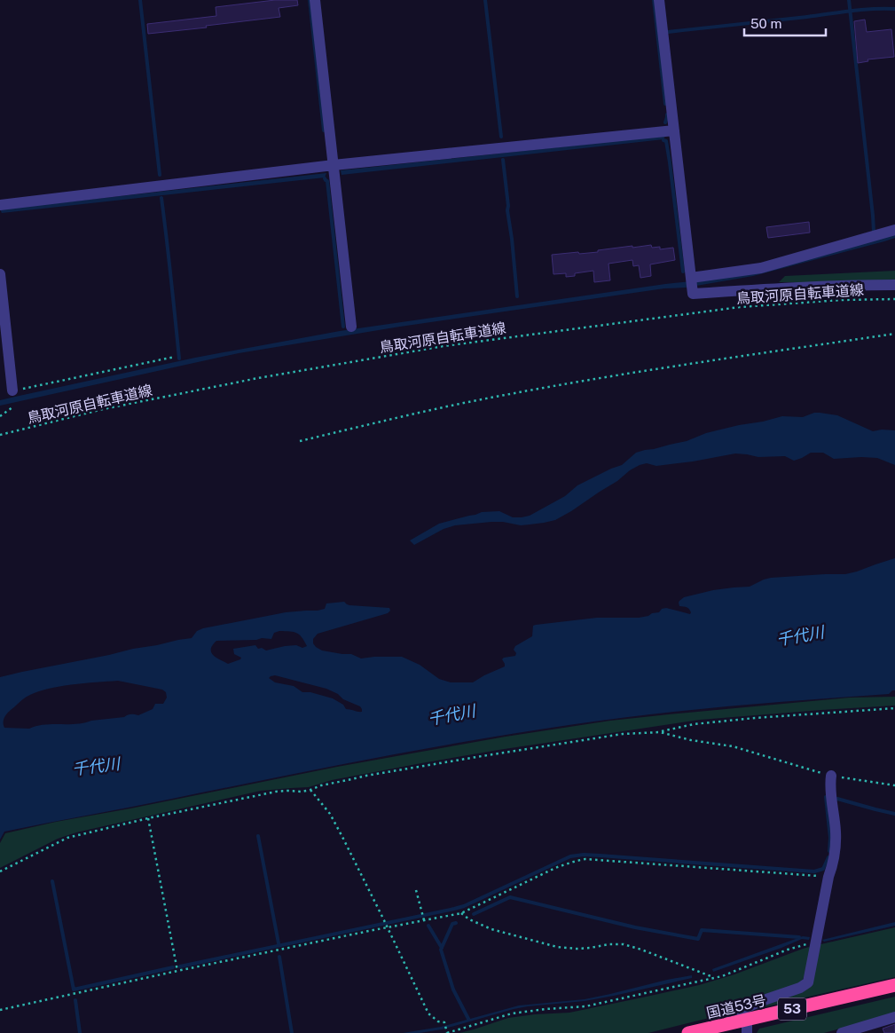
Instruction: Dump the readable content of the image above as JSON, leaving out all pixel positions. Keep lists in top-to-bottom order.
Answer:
{
  "streets": {
    "highway": ["国道53号", "53"],
    "path": ["鳥取河原自転車道線"]
  },
  "water": ["千代川"],
  "scale_bar": "50 m"
}
